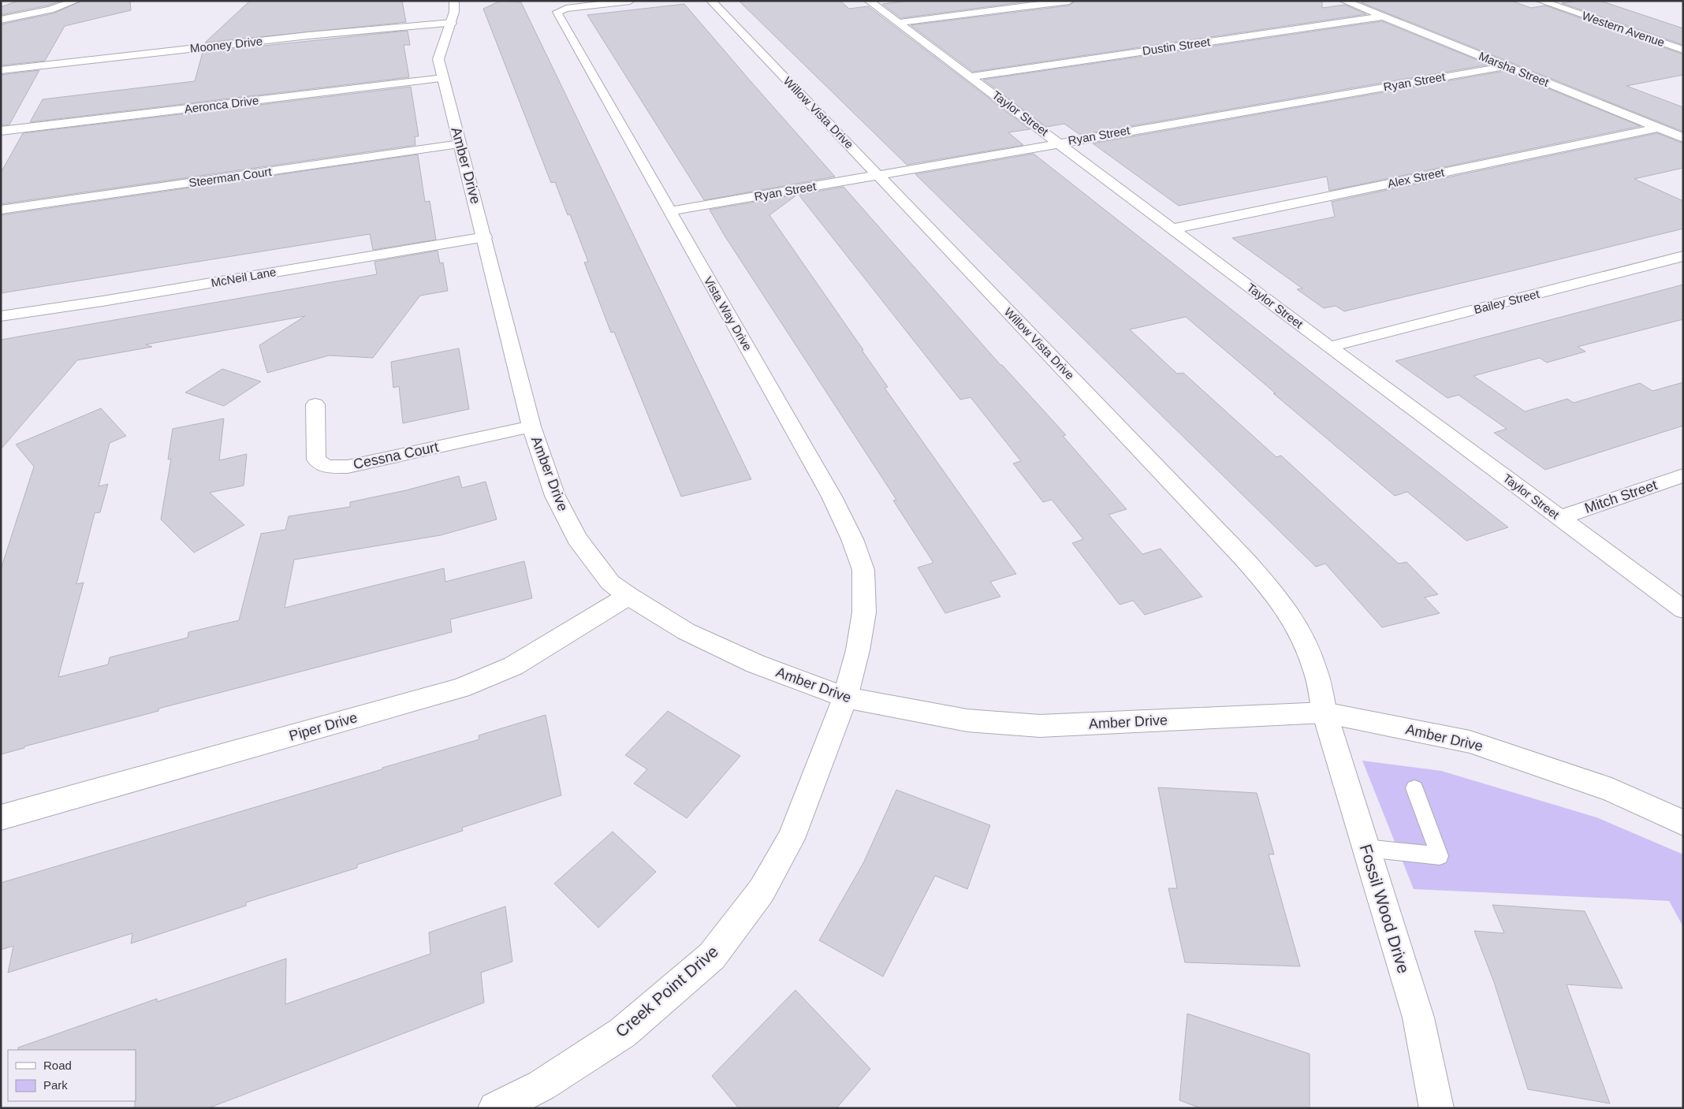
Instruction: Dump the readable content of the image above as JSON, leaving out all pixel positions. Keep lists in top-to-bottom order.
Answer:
{
  "streets": {
    "street": [
      "Western Avenue",
      "Mooney Drive",
      "Dustin Street",
      "Marsha Street",
      "Ryan Street",
      "Aeronca Drive",
      "Willow Vista Drive",
      "Taylor Street",
      "Amber Drive",
      "Steerman Court",
      "Alex Street",
      "McNeil Lane",
      "Bailey Street",
      "Vista Way Drive",
      "Cessna Court",
      "Mitch Street",
      "Piper Drive",
      "Fossil Wood Drive",
      "Creek Point Drive"
    ]
  },
  "crossings": [
    ["Mooney Drive", "Amber Drive"],
    ["Dustin Street", "Marsha Street"],
    ["Dustin Street", "Taylor Street"],
    ["Marsha Street", "Ryan Street"],
    ["Marsha Street", "Alex Street"],
    ["Ryan Street", "Willow Vista Drive"],
    ["Ryan Street", "Taylor Street"],
    ["Ryan Street", "Vista Way Drive"],
    ["Aeronca Drive", "Amber Drive"],
    ["Willow Vista Drive", "Amber Drive"],
    ["Willow Vista Drive", "Fossil Wood Drive"],
    ["Taylor Street", "Alex Street"],
    ["Taylor Street", "Bailey Street"],
    ["Taylor Street", "Mitch Street"],
    ["Amber Drive", "Steerman Court"],
    ["Amber Drive", "McNeil Lane"],
    ["Amber Drive", "Vista Way Drive"],
    ["Amber Drive", "Cessna Court"],
    ["Amber Drive", "Piper Drive"],
    ["Amber Drive", "Fossil Wood Drive"],
    ["Amber Drive", "Creek Point Drive"],
    ["Vista Way Drive", "Creek Point Drive"]
  ],
  "legend": ["Road", "Park"]
}
